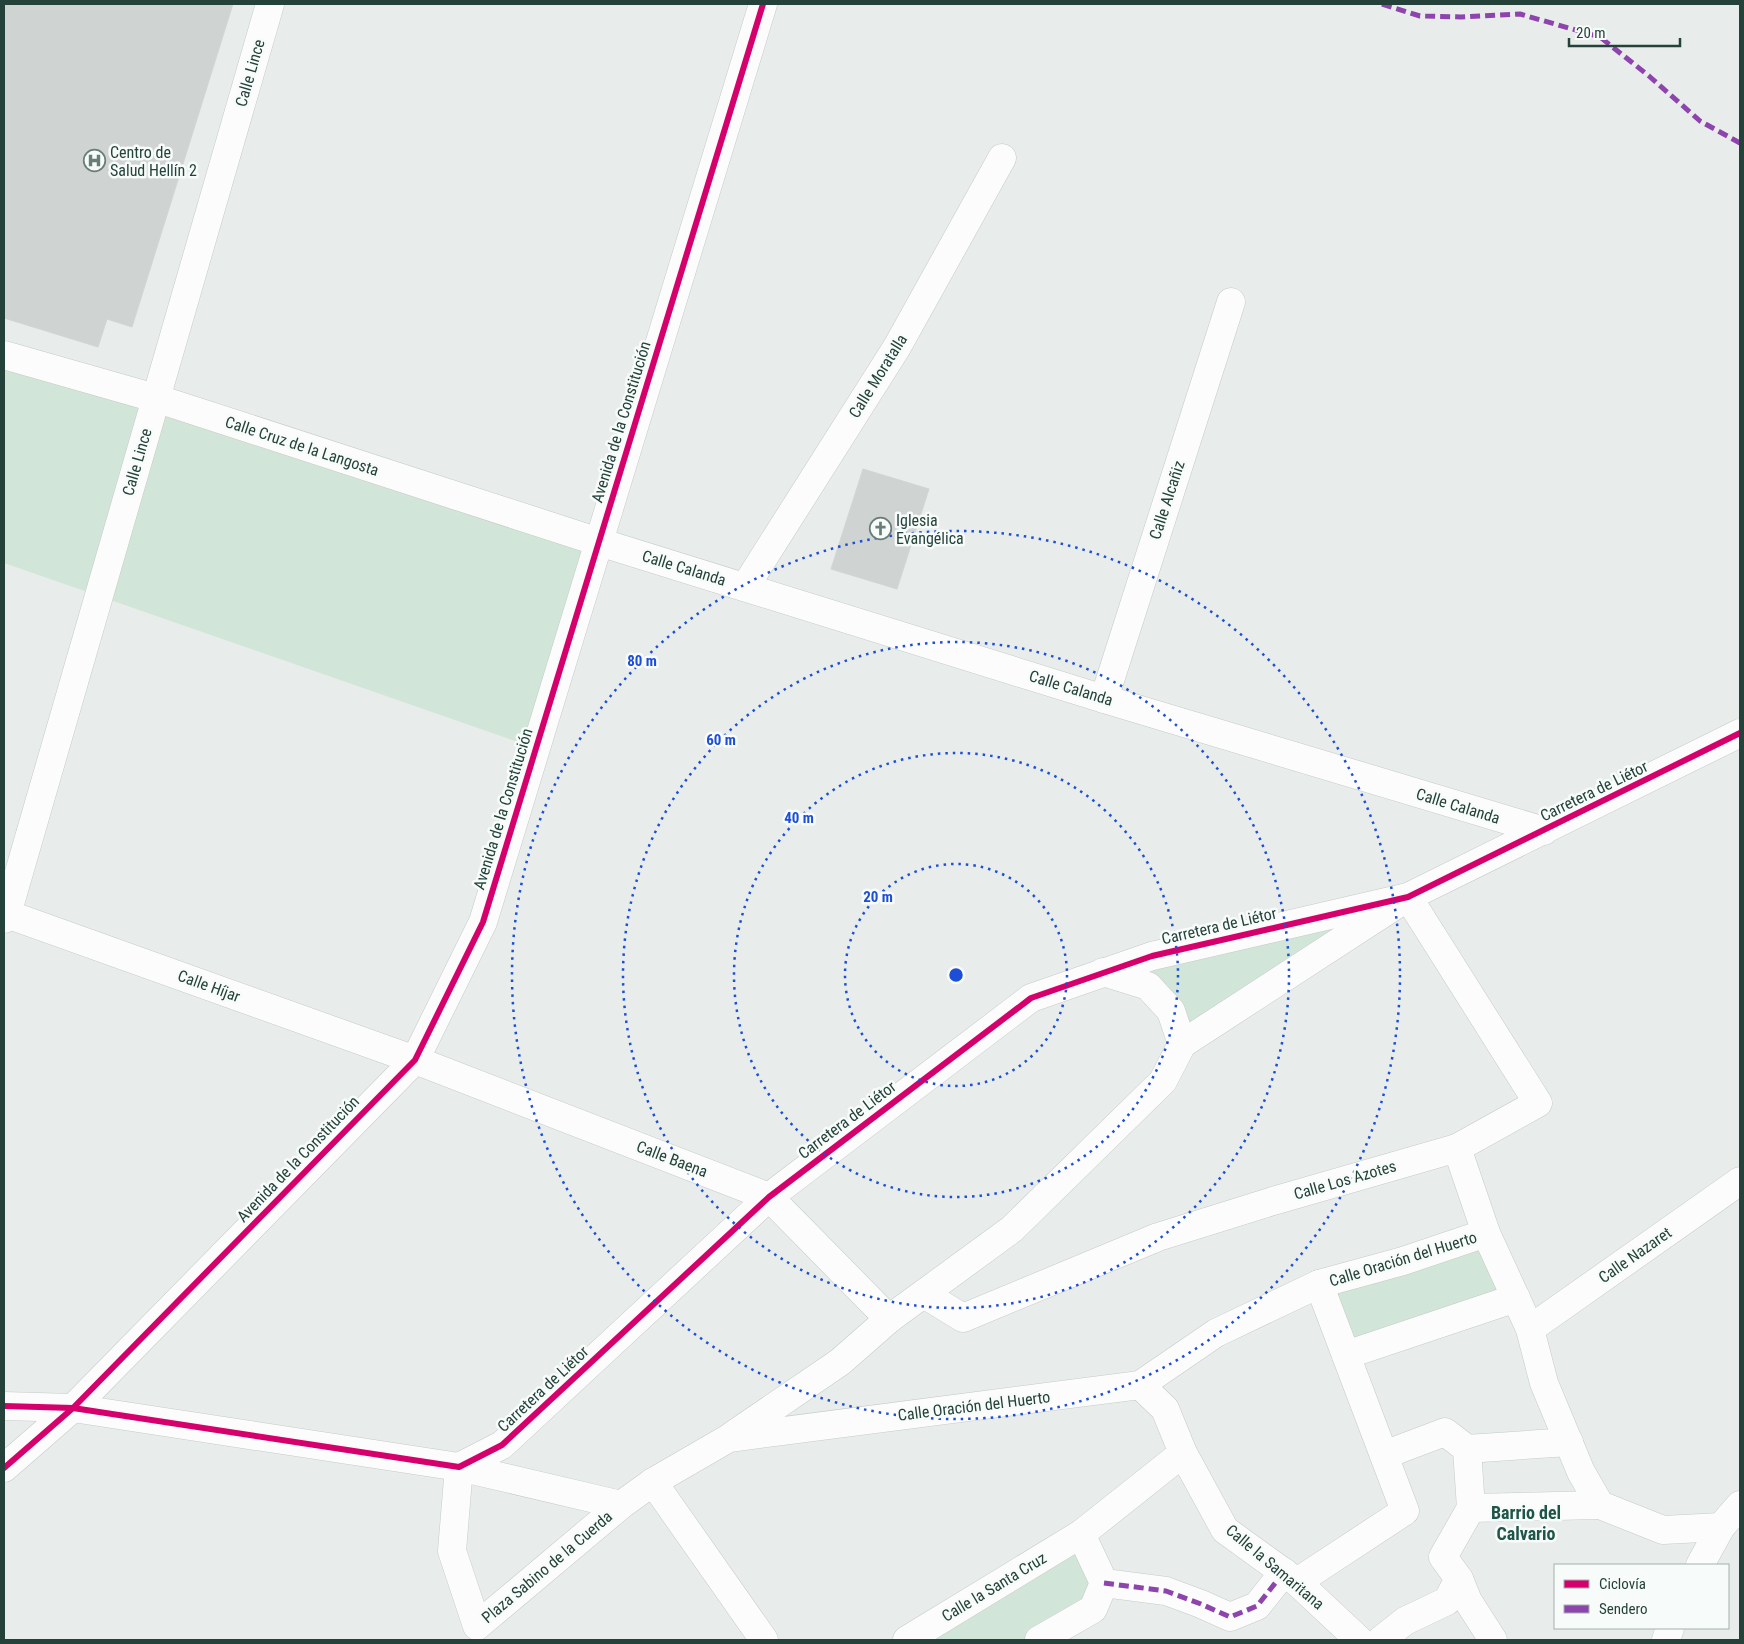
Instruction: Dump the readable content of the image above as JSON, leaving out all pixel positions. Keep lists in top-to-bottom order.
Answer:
{
  "streets": {
    "street": [
      "Calle Lince",
      "Calle Moratalla",
      "Avenida de la Constitución",
      "Calle Cruz de la Langosta",
      "Calle Alcañiz",
      "Calle Calanda",
      "Carretera de Liétor",
      "Calle Híjar",
      "Calle Baena",
      "Calle Los Azotes",
      "Calle Nazaret",
      "Calle Oración del Huerto",
      "Plaza Sabino de la Cuerda",
      "Calle la Samaritana",
      "Calle la Santa Cruz"
    ]
  },
  "crossings": [
    ["Calle Lince", "Calle Cruz de la Langosta"],
    ["Calle Lince", "Calle Híjar"],
    ["Calle Moratalla", "Calle Calanda"],
    ["Avenida de la Constitución", "Calle Cruz de la Langosta"],
    ["Avenida de la Constitución", "Calle Calanda"],
    ["Avenida de la Constitución", "Calle Híjar"],
    ["Avenida de la Constitución", "Calle Baena"],
    ["Calle Cruz de la Langosta", "Calle Calanda"],
    ["Calle Alcañiz", "Calle Calanda"],
    ["Calle Calanda", "Carretera de Liétor"],
    ["Carretera de Liétor", "Calle Baena"],
    ["Carretera de Liétor", "Calle Los Azotes"],
    ["Carretera de Liétor", "Calle Oración del Huerto"],
    ["Carretera de Liétor", "Plaza Sabino de la Cuerda"],
    ["Calle Híjar", "Calle Baena"],
    ["Calle Oración del Huerto", "Plaza Sabino de la Cuerda"],
    ["Calle Oración del Huerto", "Calle la Samaritana"],
    ["Calle la Samaritana", "Calle la Santa Cruz"]
  ],
  "districts": ["Barrio del Calvario"],
  "places": {
    "hospital": ["Centro de Salud Hellín 2"],
    "church": ["Iglesia Evangélica"]
  },
  "legend": ["Ciclovía", "Sendero"],
  "scale_bar": "20 m",
  "rings": [
    "80 m",
    "60 m",
    "40 m",
    "20 m"
  ]
}
